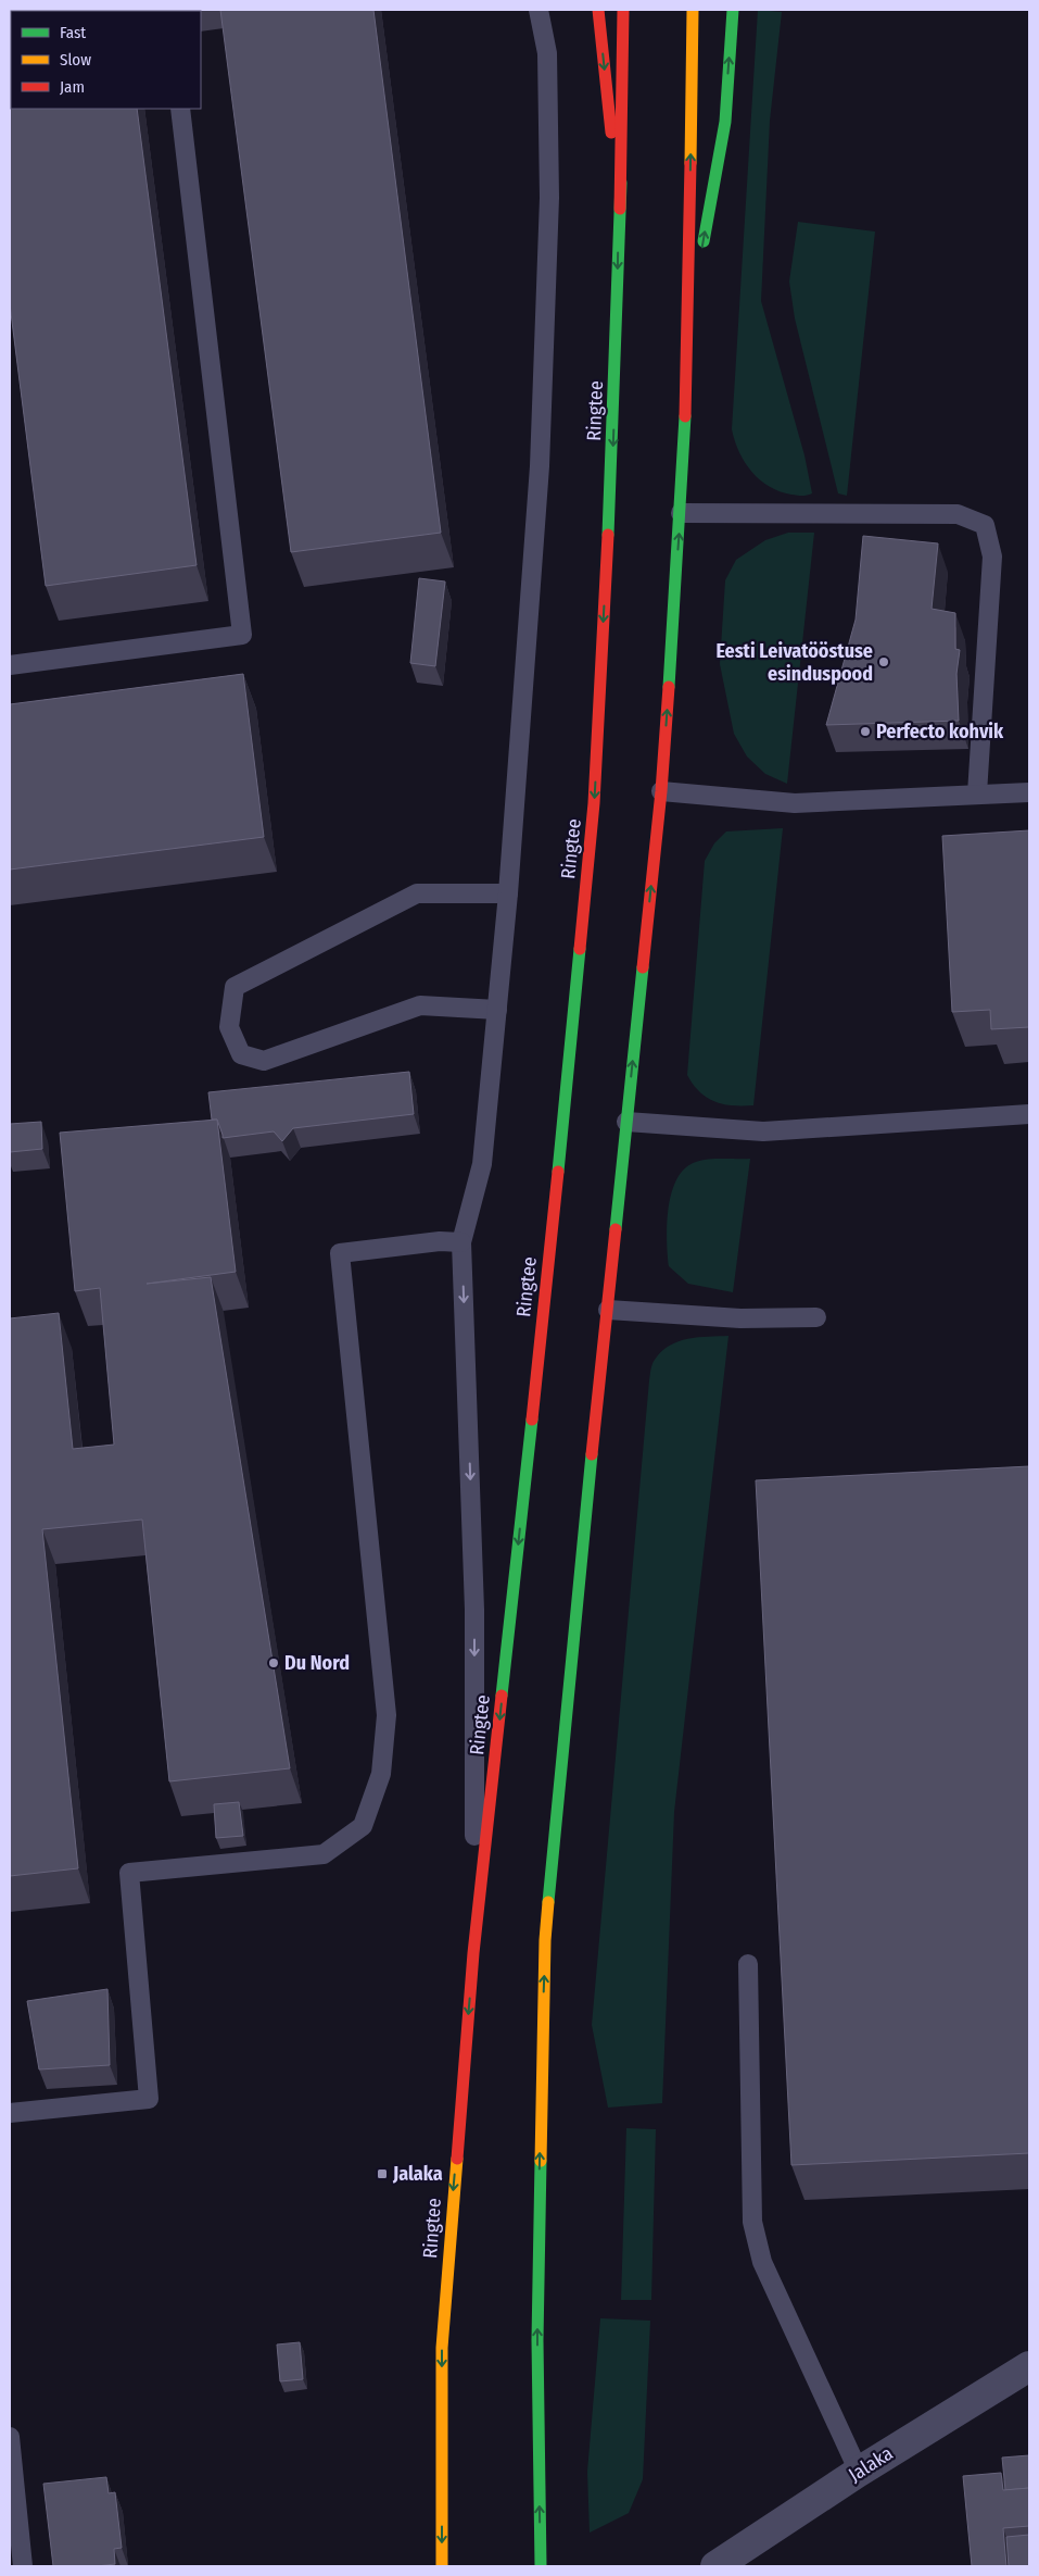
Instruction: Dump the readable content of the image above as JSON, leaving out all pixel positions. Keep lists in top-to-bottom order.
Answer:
{
  "streets": {
    "main road": ["Ringtee"],
    "street": ["Jalaka"]
  },
  "places": {
    "other": ["Eesti Leivatööstuse esinduspood", "Perfecto kohvik", "Du Nord"],
    "transit": ["Jalaka"]
  },
  "legend": ["Fast", "Slow", "Jam"]
}
